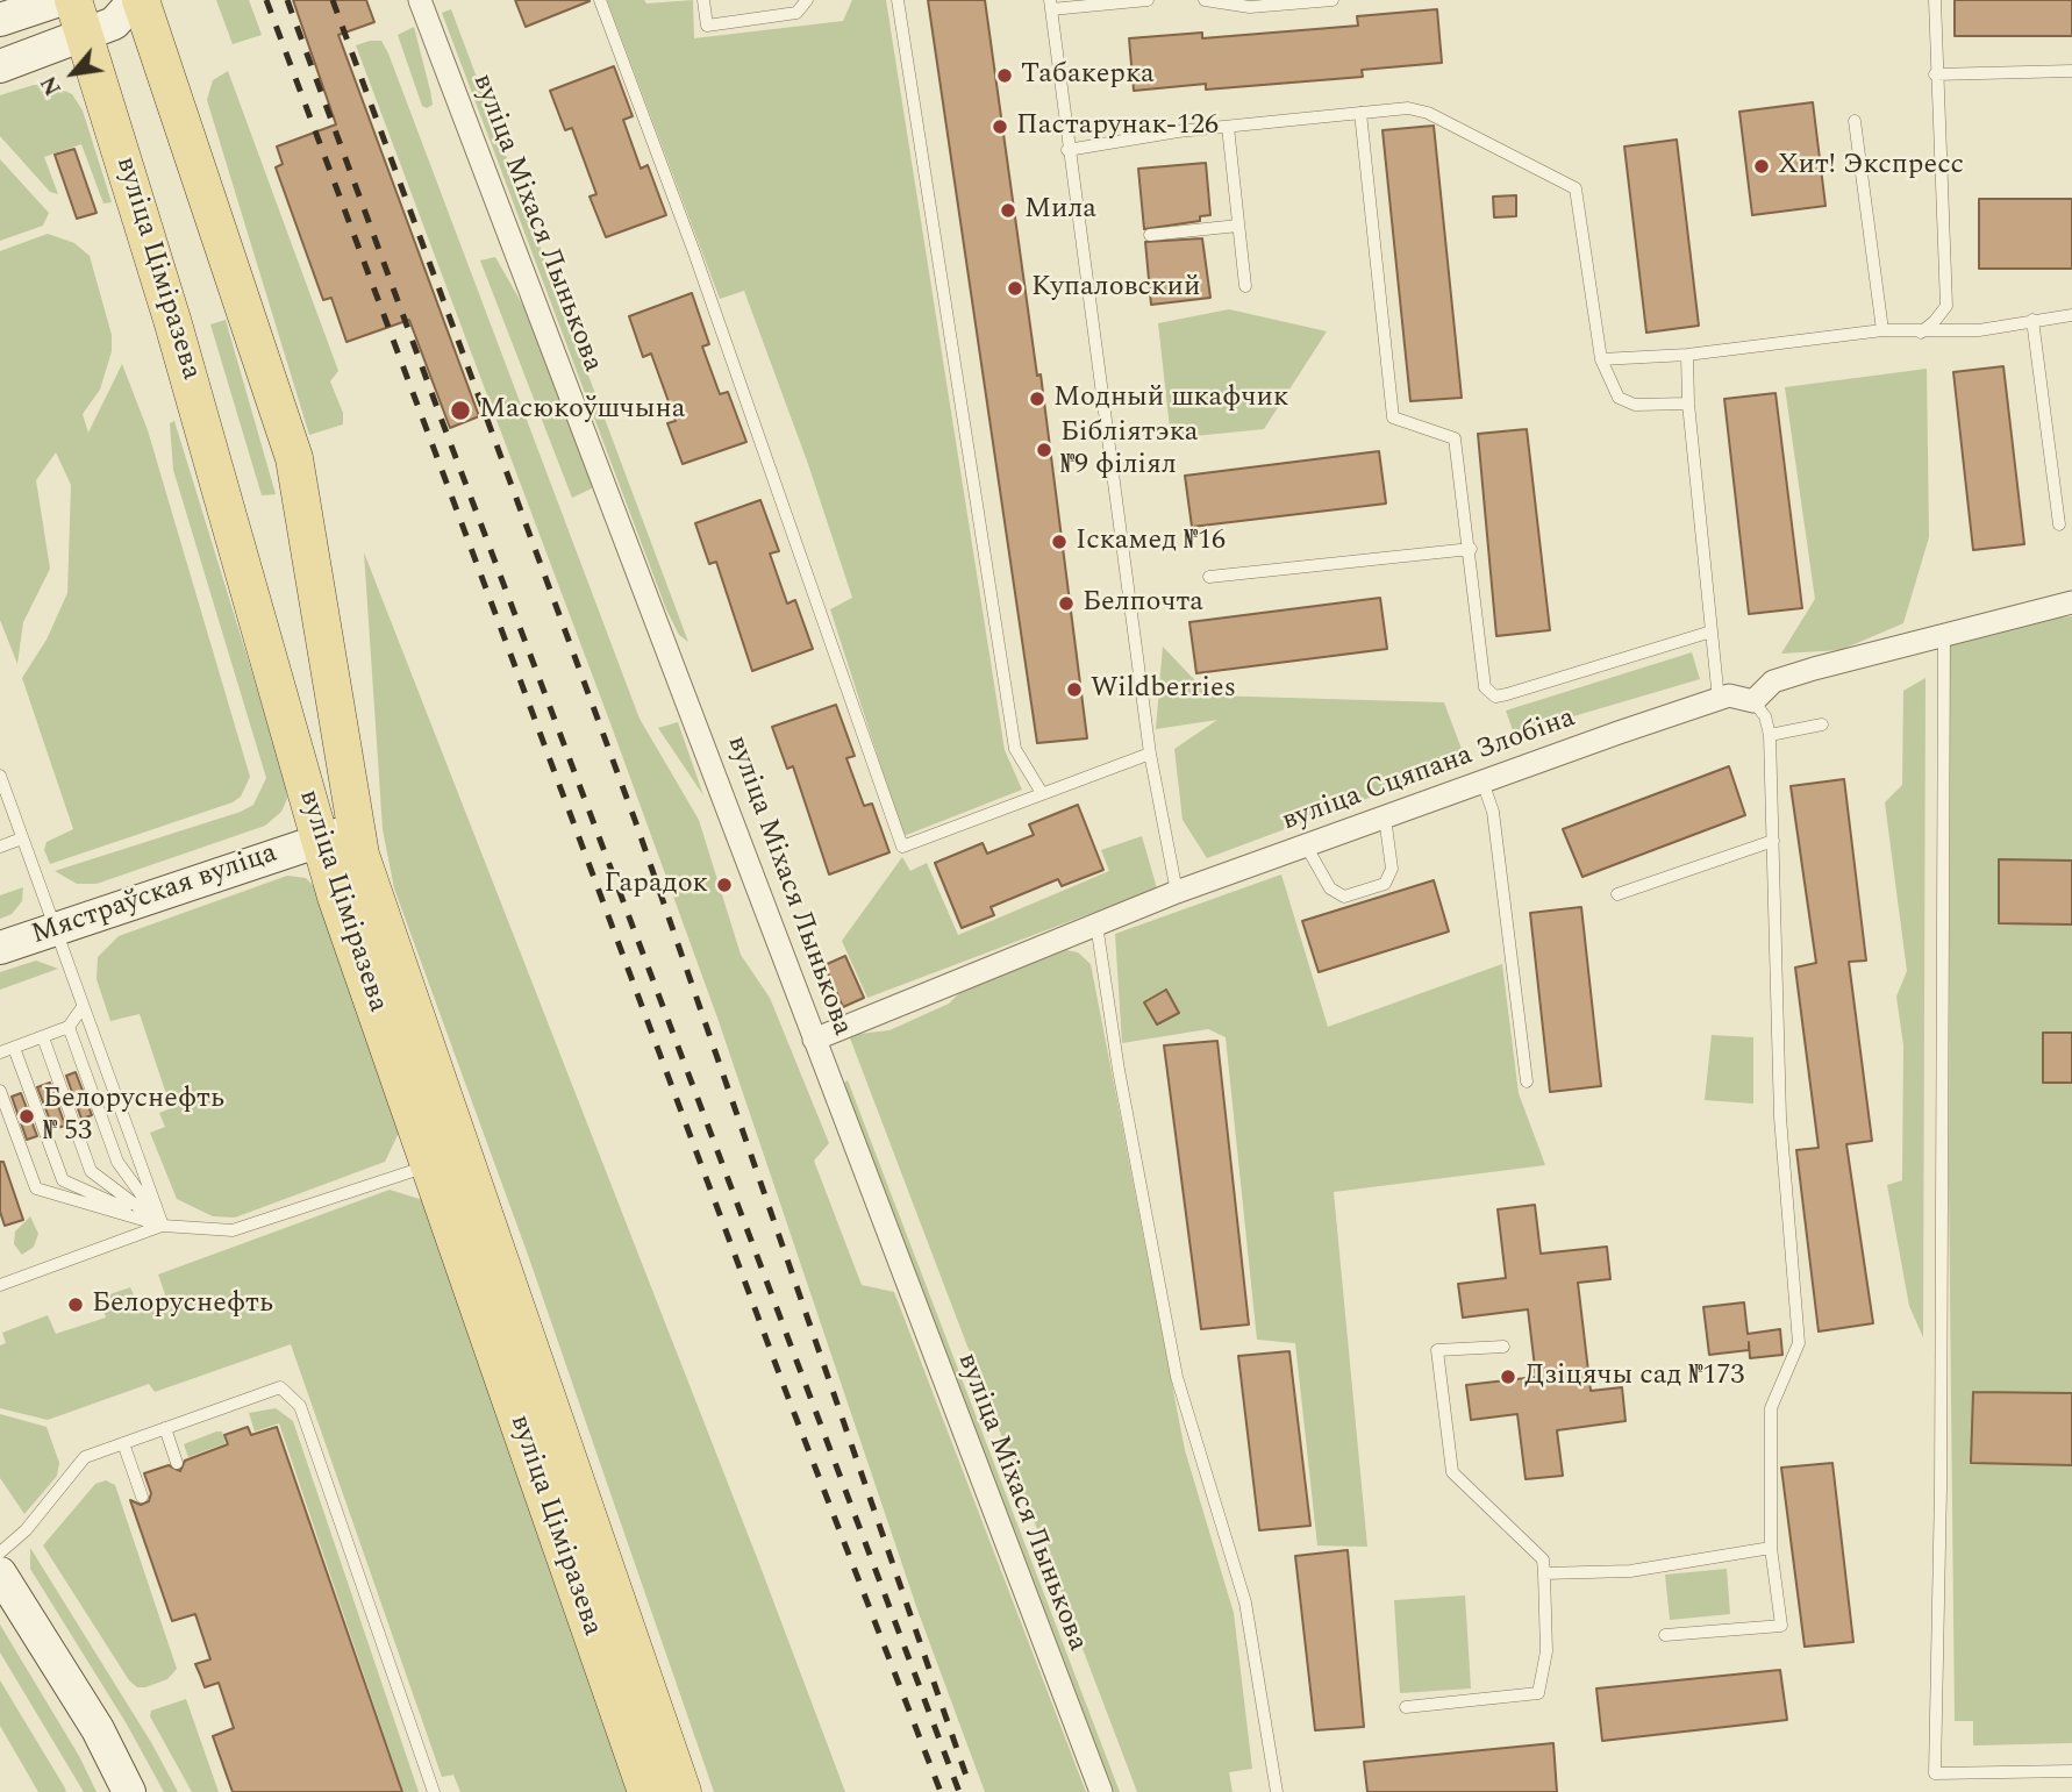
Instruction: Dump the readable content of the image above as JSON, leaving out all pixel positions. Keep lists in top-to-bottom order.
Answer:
{
  "streets": {
    "main road": ["вуліца Ціміразева"],
    "street": ["вуліца Міхася Лынькова", "вуліца Сцяпана Злобіна", "Мястраўская вуліца"]
  },
  "crossings": [
    ["вуліца Міхася Лынькова", "вуліца Сцяпана Злобіна"],
    ["вуліца Ціміразева", "Мястраўская вуліца"]
  ],
  "places": [
    "Табакерка",
    "Пастарунак-126",
    "Хит! Экспресс",
    "Мила",
    "Купаловский",
    "Модный шкафчик",
    "Масюкоўшчына",
    "Бібліятэка №9 філіял",
    "Іскамед №16",
    "Белпочта",
    "Wildberries",
    "Гарадок",
    "Белоруснефть № 53",
    "Белоруснефть",
    "Дзіцячы сад №173"
  ],
  "north": "bottom left"
}
